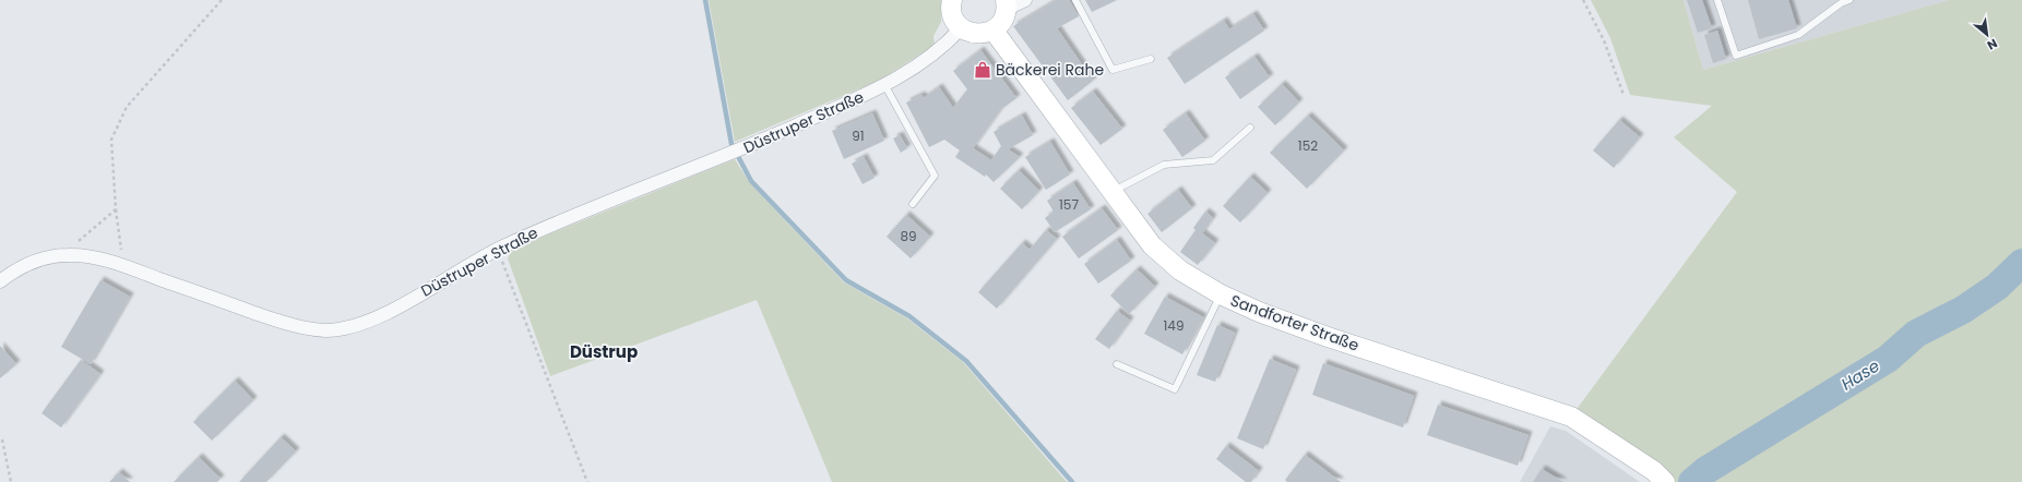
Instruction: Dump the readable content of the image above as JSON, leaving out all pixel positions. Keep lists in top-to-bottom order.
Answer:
{
  "streets": {
    "street": ["Düstruper Straße", "Sandforter Straße"]
  },
  "districts": ["Düstrup"],
  "water": ["Hase"],
  "places": {
    "shop": ["Bäckerei Rahe"]
  },
  "house_numbers": [
    "91",
    "152",
    "157",
    "89",
    "149"
  ],
  "north": "bottom right"
}
